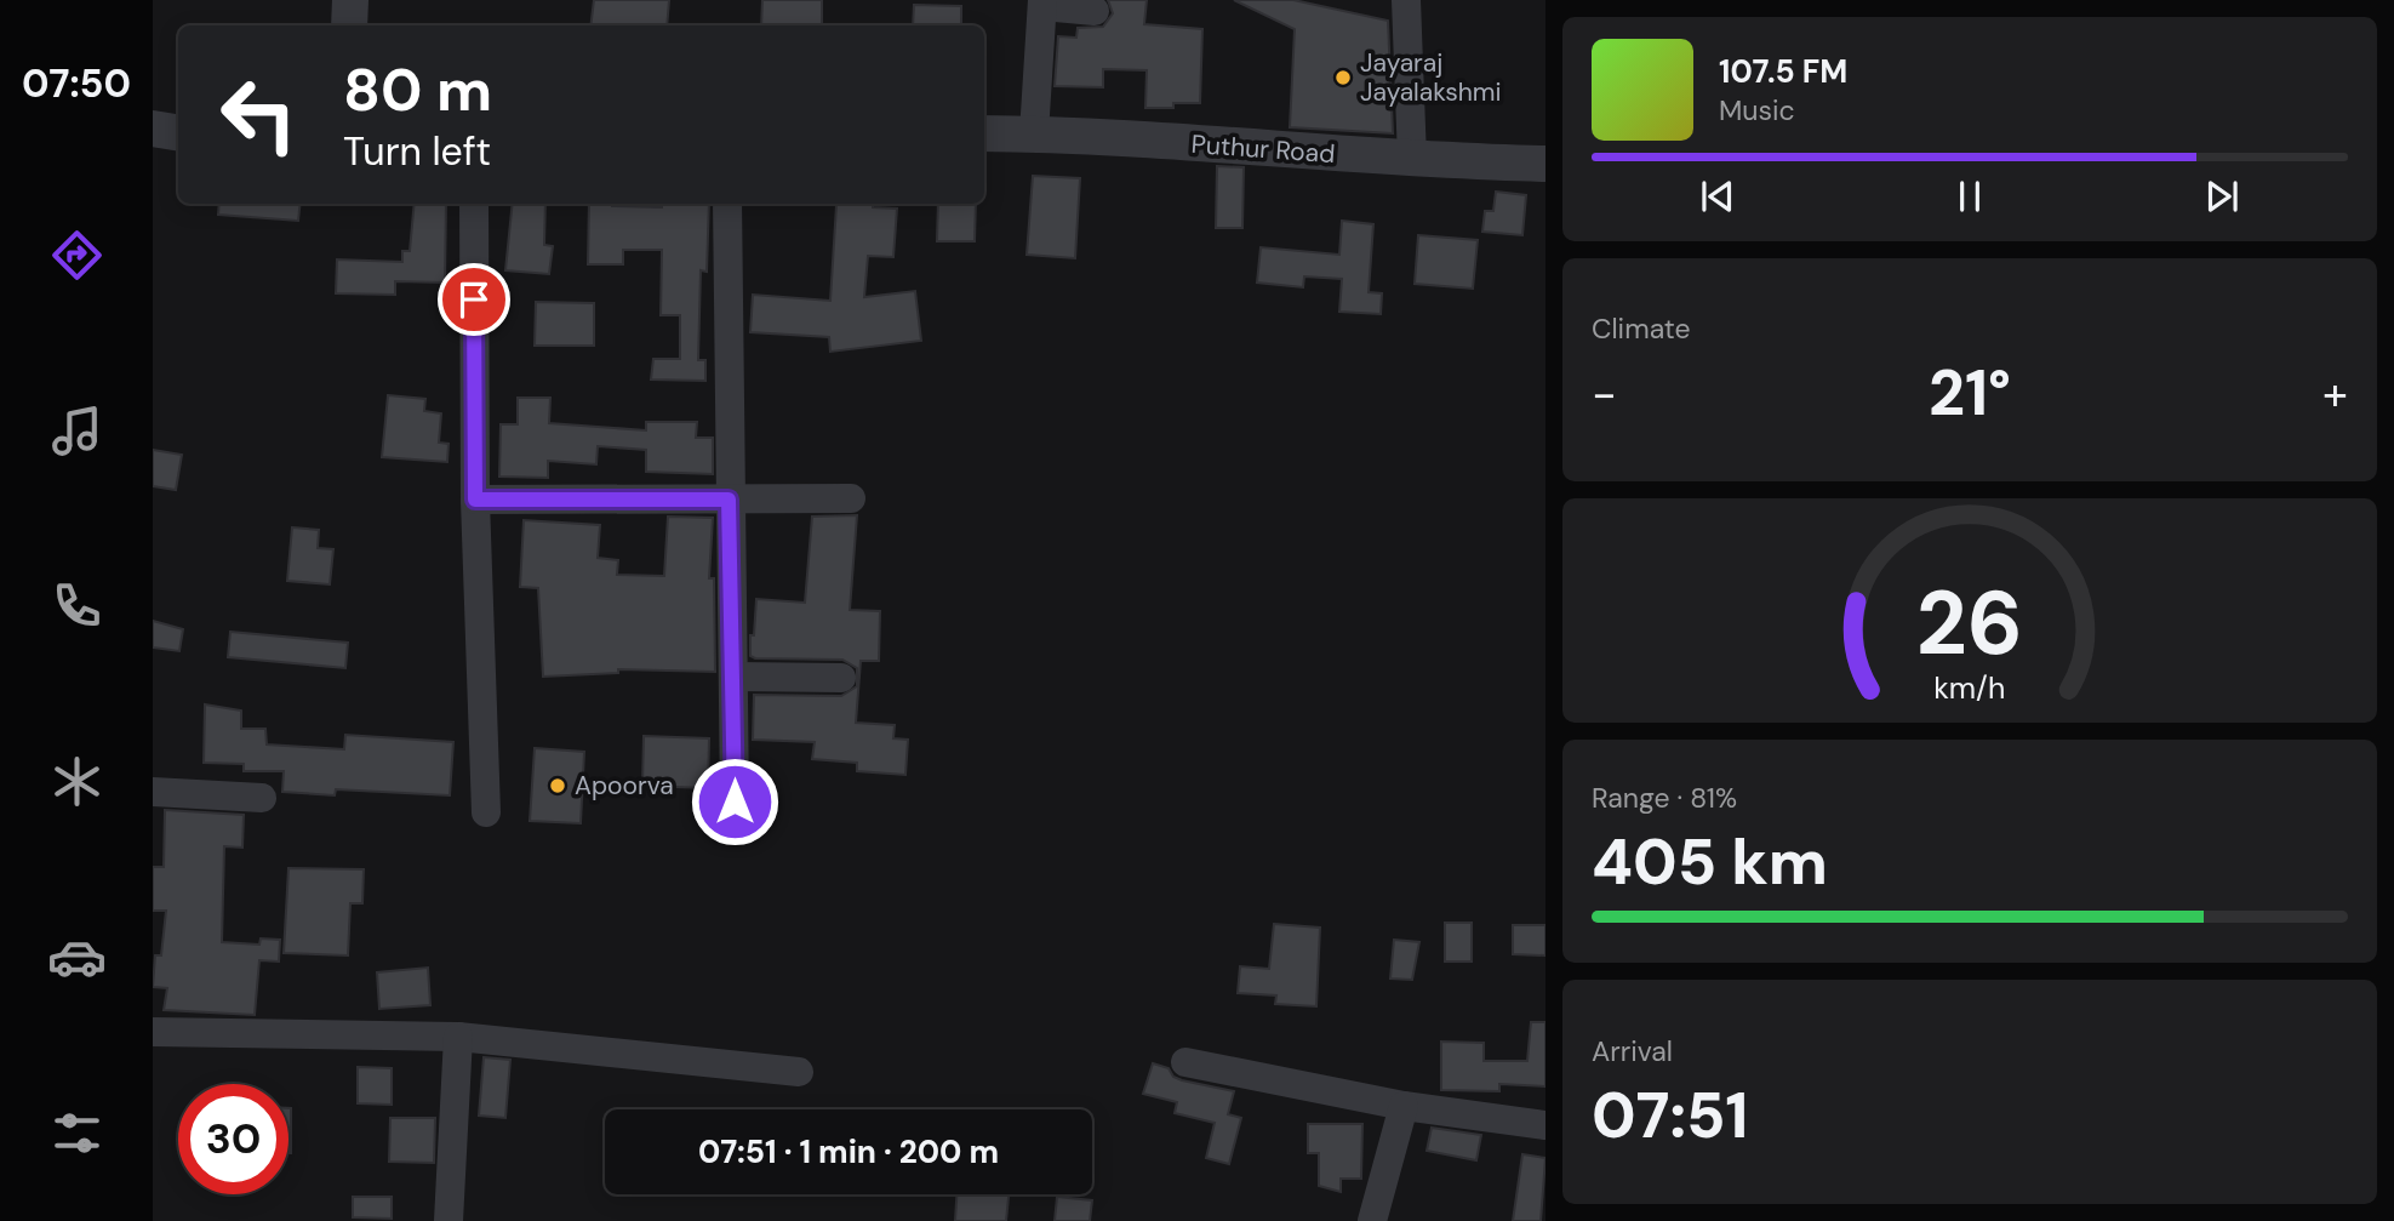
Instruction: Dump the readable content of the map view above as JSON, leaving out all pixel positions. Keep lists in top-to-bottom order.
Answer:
{
  "streets": {
    "street": ["Puthur Road"]
  },
  "places": ["Jayaraj Jayalakshmi", "Apoorva"],
  "page": {
    "tabs": "07:50",
    "turn": ["80 m", "Turn left"],
    "song": ["107.5 FM", "Music"],
    "tile": [
      "Climate",
      ["Range · 81%", "405 km"],
      ["Arrival", "07:51"]
    ],
    "heat": ["−", "21°", "+"],
    "limit": "30",
    "trip": "07:51 · 1 min · 200 m",
    "gauge": ["26", "km/h"]
  }
}
